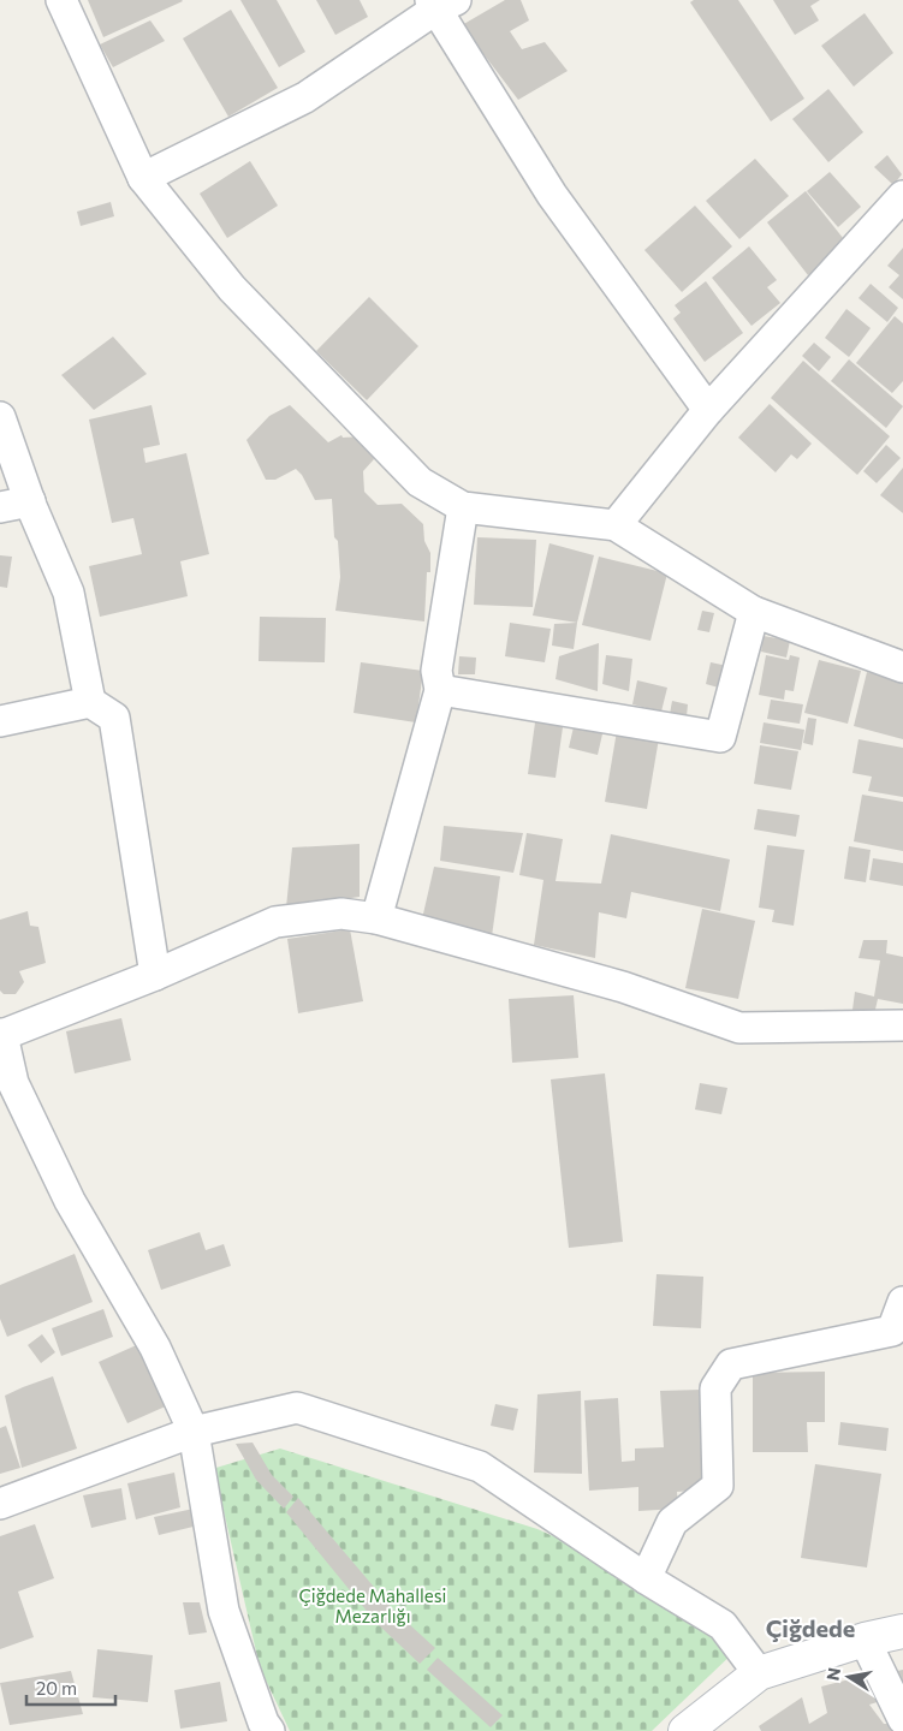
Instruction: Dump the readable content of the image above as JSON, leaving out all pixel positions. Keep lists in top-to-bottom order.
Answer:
{
  "districts": ["Çiğdede"],
  "parks": ["Çiğdede Mahallesi Mezarlığı"],
  "scale_bar": "20 m",
  "north": "left"
}
